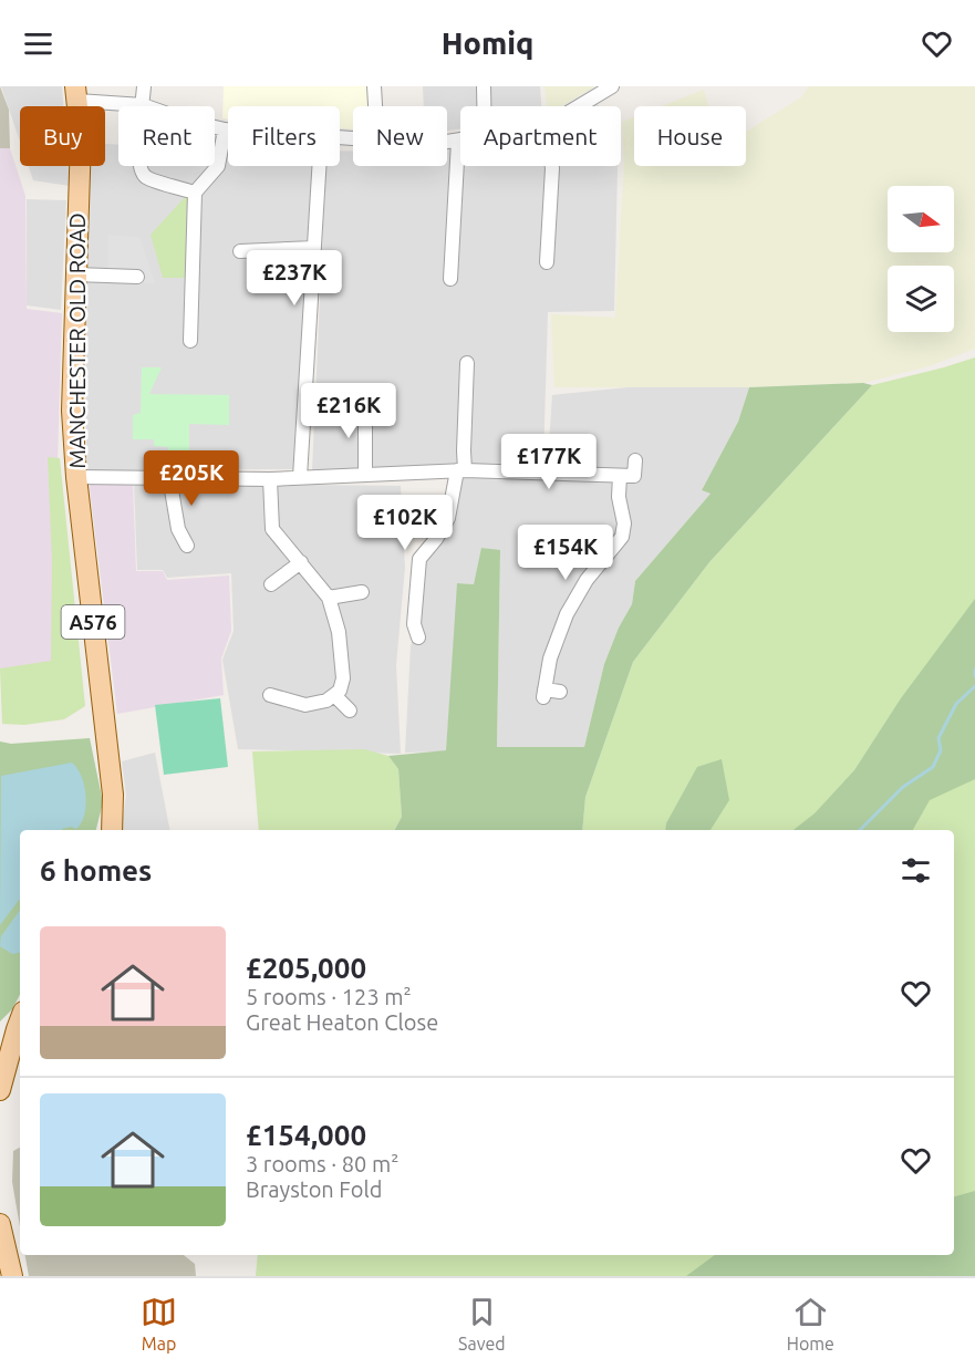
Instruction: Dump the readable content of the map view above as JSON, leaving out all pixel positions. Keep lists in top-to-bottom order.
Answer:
{
  "streets": {
    "main road": ["MANCHESTER OLD ROAD", "A576"]
  },
  "north": "right",
  "page": {
    "header": "Homiq",
    "chip": [
      "Buy",
      "Rent",
      "Filters",
      "New",
      "Apartment",
      "House"
    ],
    "price": [
      "£237K",
      "£216K",
      "£177K",
      "£205K",
      "£102K",
      "£154K"
    ],
    "heading": "6 homes",
    "list": [
      {
        "name": "£205,000",
        "note": "5 rooms · 123 m² · Great Heaton Close"
      },
      {
        "name": "£154,000",
        "note": "3 rooms · 80 m² · Brayston Fold"
      }
    ],
    "tabs": ["Map", "Saved", "Home"]
  }
}
